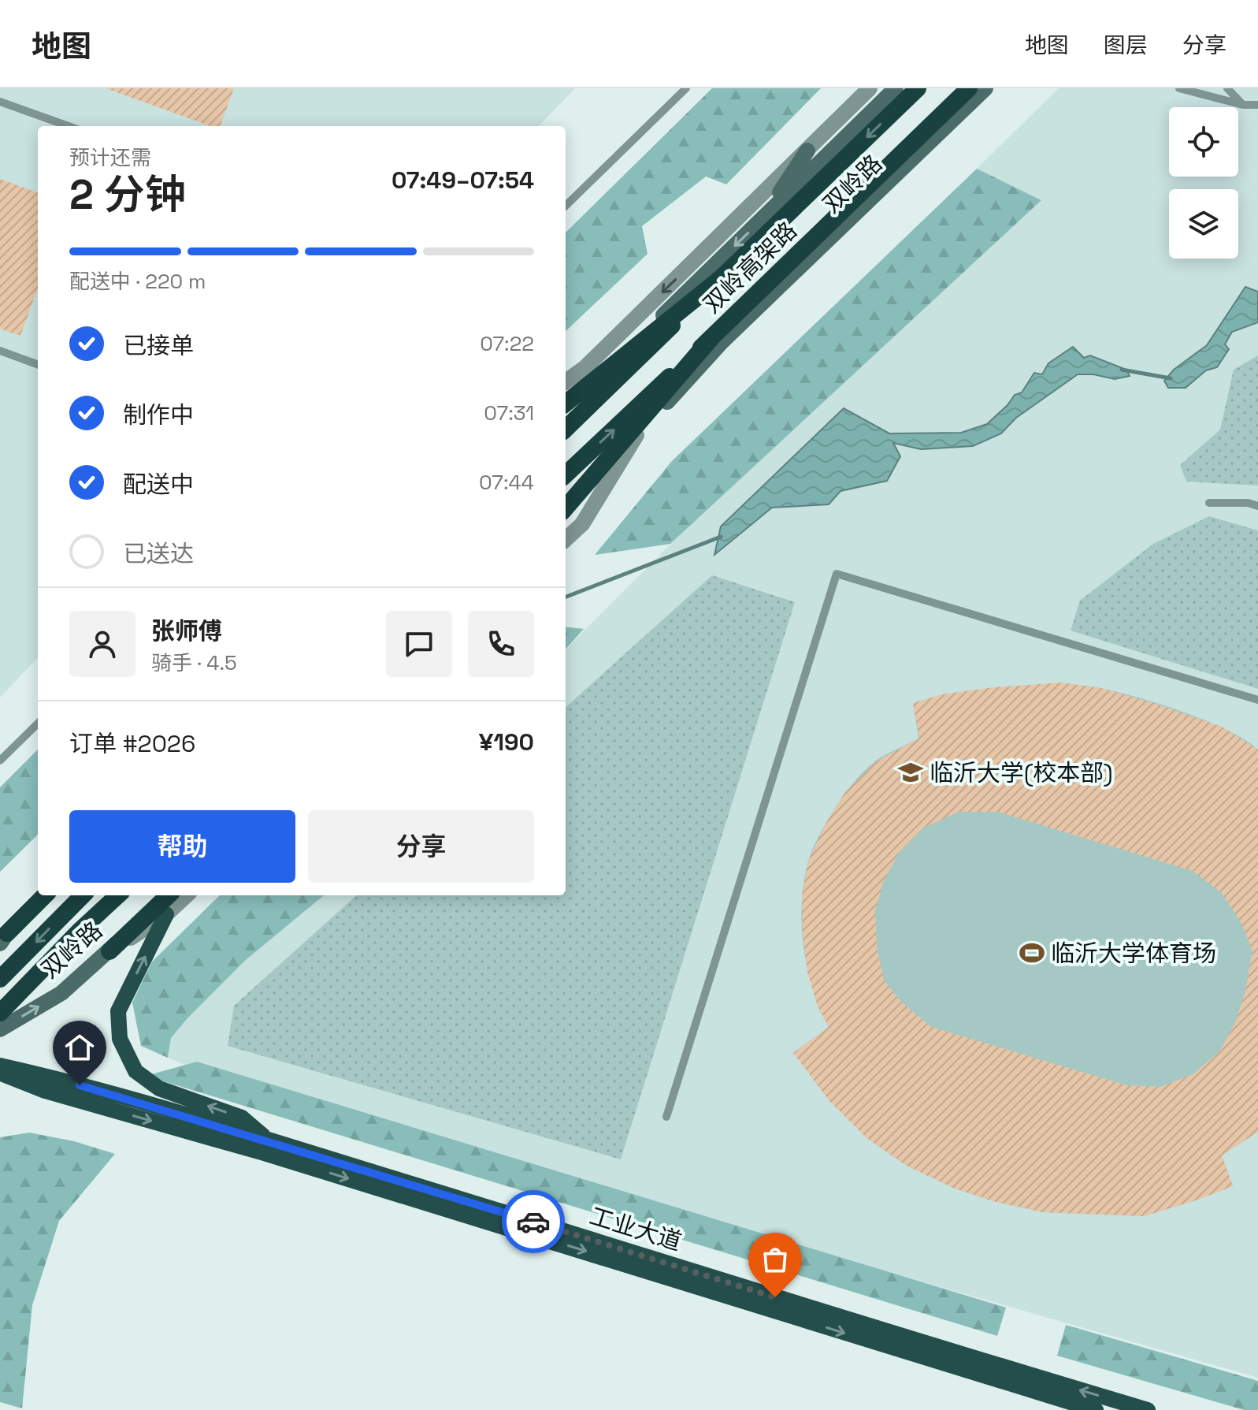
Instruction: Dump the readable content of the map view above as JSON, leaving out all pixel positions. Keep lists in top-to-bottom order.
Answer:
{
  "streets": {
    "highway": ["双岭高架路"],
    "main road": ["双岭路", "工业大道"]
  },
  "places": {
    "school or university": ["临沂大学(校本部)"],
    "sports": ["临沂大学体育场"]
  },
  "page": {
    "header": "地图",
    "nav": ["地图", "图层", "分享"],
    "heading": ["2 分钟", "预计还需", "07:49–07:54"],
    "panel": [
      "张师傅",
      "骑手 · 4.5",
      "订单 #2026",
      "¥190"
    ],
    "bar": "配送中 · 220 m",
    "list": [
      ["已接单", "07:22"],
      ["制作中", "07:31"],
      ["配送中", "07:44"],
      "已送达"
    ],
    "buttons": ["帮助", "分享"]
  }
}
